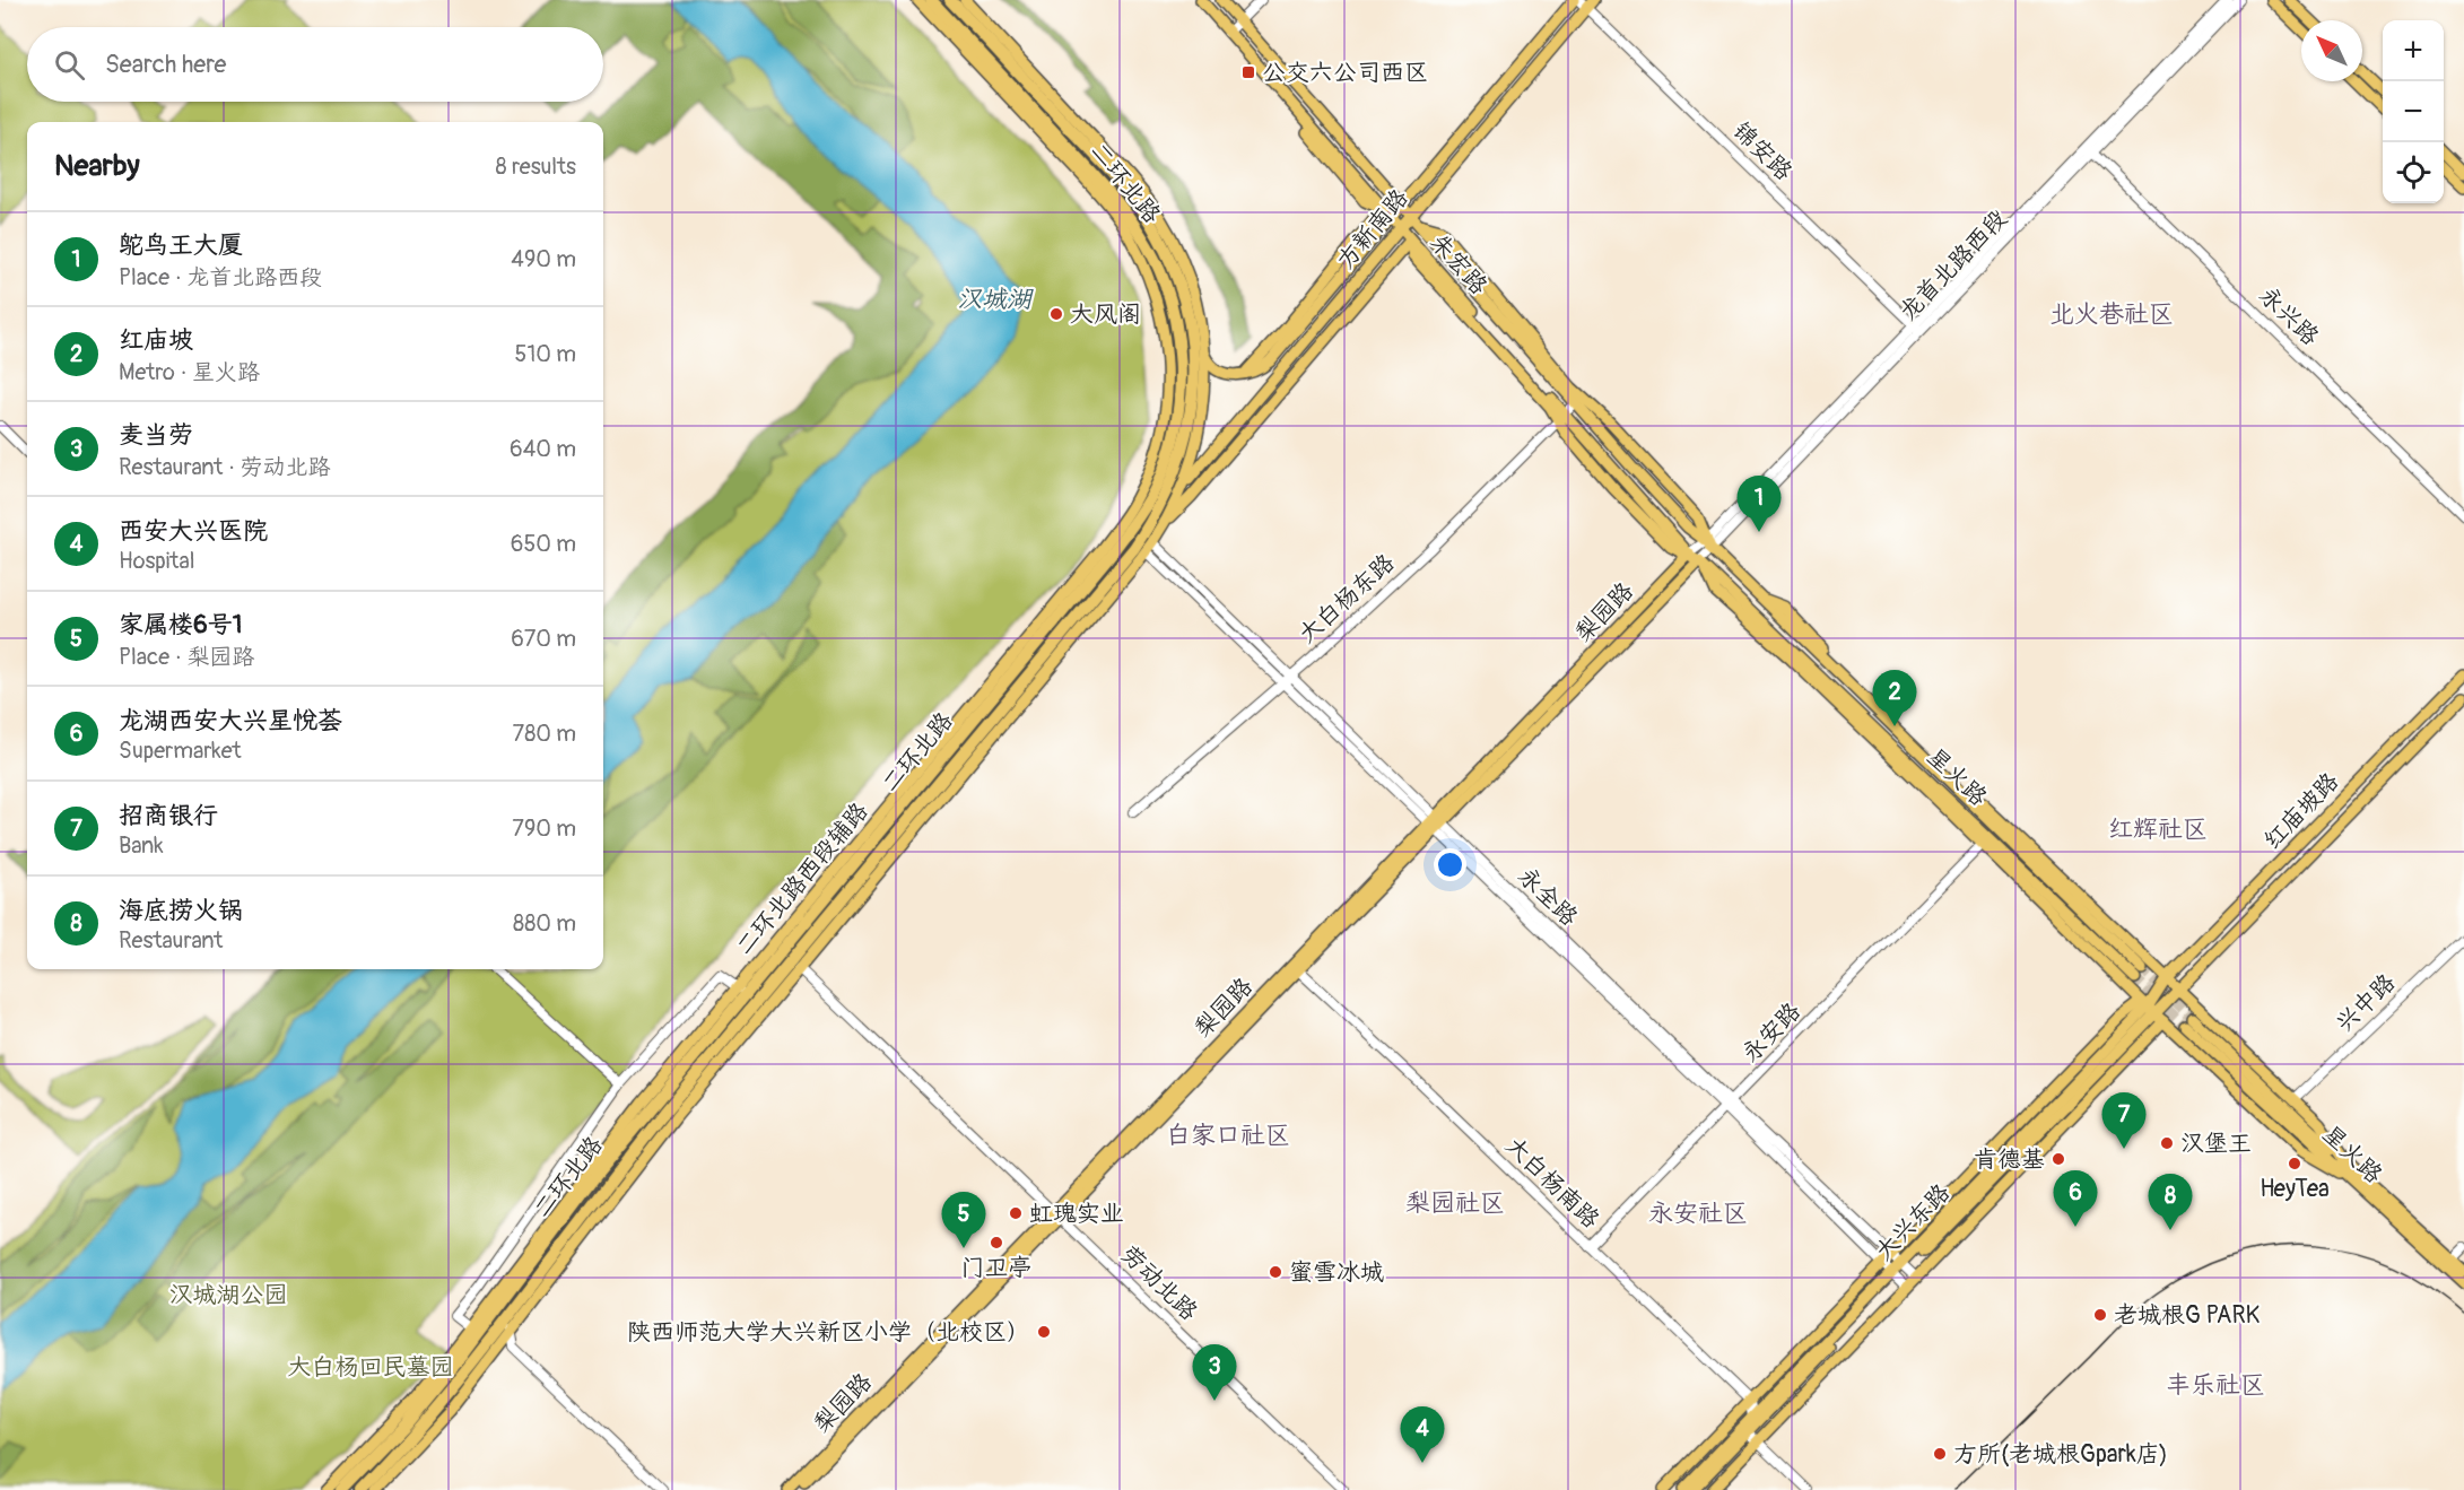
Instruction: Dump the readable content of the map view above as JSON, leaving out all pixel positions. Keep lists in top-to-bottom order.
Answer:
{
  "streets": {
    "highway": ["二环北路"],
    "main road": [
      "方新南路",
      "朱宏路",
      "梨园路",
      "星火路",
      "红庙坡路",
      "二环北路西段辅路",
      "大兴东路"
    ],
    "street": [
      "锦安路",
      "龙首北路西段",
      "永兴路",
      "大白杨东路",
      "永全路",
      "兴中路",
      "永安路",
      "大白杨南路",
      "劳动北路"
    ]
  },
  "crossings": [
    ["锦安路", "方新南路"],
    ["锦安路", "龙首北路西段"],
    ["方新南路", "朱宏路"],
    ["朱宏路", "龙首北路西段"],
    ["朱宏路", "大白杨东路"],
    ["朱宏路", "梨园路"],
    ["朱宏路", "星火路"],
    ["龙首北路西段", "永兴路"],
    ["龙首北路西段", "梨园路"],
    ["龙首北路西段", "星火路"],
    ["大白杨东路", "永全路"],
    ["梨园路", "星火路"],
    ["梨园路", "永全路"],
    ["梨园路", "大白杨南路"],
    ["梨园路", "劳动北路"],
    ["红庙坡路", "大兴东路"],
    ["永全路", "永安路"],
    ["永全路", "大兴东路"],
    ["永安路", "大白杨南路"]
  ],
  "districts": [
    "北火巷社区",
    "红辉社区",
    "白家口社区",
    "梨园社区",
    "永安社区",
    "丰乐社区"
  ],
  "water": ["汉城湖"],
  "parks": ["汉城湖公园", "大白杨回民墓园"],
  "places": {
    "transit": ["公交六公司西区"],
    "other": [
      "大风阁",
      "汉堡王",
      "肯德基",
      "HeyTea",
      "虹瑰实业",
      "门卫亭",
      "蜜雪冰城",
      "老城根G PARK",
      "陕西师范大学大兴新区小学（北校区）",
      "方所(老城根Gpark店)"
    ]
  },
  "north": "top left",
  "page": {
    "map_buttons": ["+", "−"],
    "search": "Search here",
    "heading": ["Nearby", "8 results"],
    "list": [
      {
        "mark": "1",
        "name": "鸵鸟王大厦",
        "note": "Place · 龙首北路西段",
        "value": "490 m"
      },
      {
        "mark": "2",
        "name": "红庙坡",
        "note": "Metro · 星火路",
        "value": "510 m"
      },
      {
        "mark": "3",
        "name": "麦当劳",
        "note": "Restaurant · 劳动北路",
        "value": "640 m"
      },
      {
        "mark": "4",
        "name": "西安大兴医院",
        "note": "Hospital",
        "value": "650 m"
      },
      {
        "mark": "5",
        "name": "家属楼6号1",
        "note": "Place · 梨园路",
        "value": "670 m"
      },
      {
        "mark": "6",
        "name": "龙湖西安大兴星悦荟",
        "note": "Supermarket",
        "value": "780 m"
      },
      {
        "mark": "7",
        "name": "招商银行",
        "note": "Bank",
        "value": "790 m"
      },
      {
        "mark": "8",
        "name": "海底捞火锅",
        "note": "Restaurant",
        "value": "880 m"
      }
    ],
    "pins": [
      "1",
      "2",
      "7",
      "6",
      "8",
      "5",
      "3",
      "4"
    ]
  }
}
